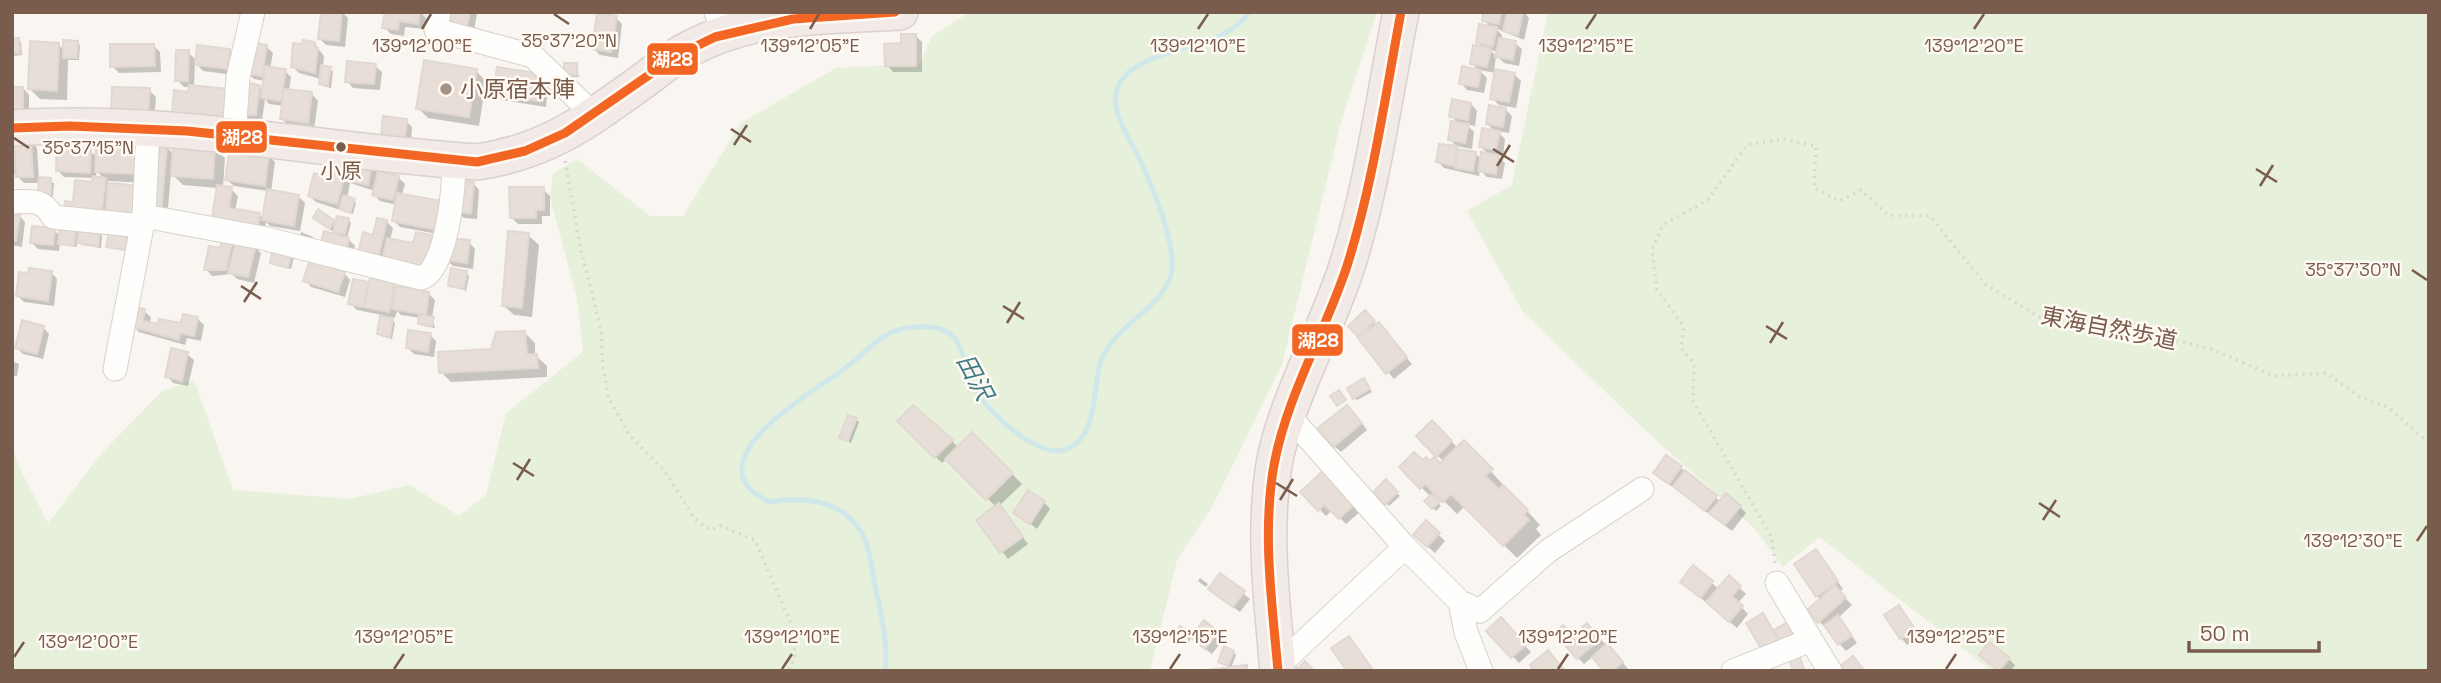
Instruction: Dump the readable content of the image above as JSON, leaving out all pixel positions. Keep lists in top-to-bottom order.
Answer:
{
  "streets": {
    "path": ["東海自然歩道"]
  },
  "water": ["田沢"],
  "places": ["小原宿本陣", "小原"],
  "lines": ["transit line 湖28"],
  "scale_bar": "50 m",
  "coordinates": [
    "35°37'20\"N",
    "139°12'00\"E",
    "139°12'05\"E",
    "139°12'10\"E",
    "139°12'15\"E",
    "139°12'20\"E",
    "35°37'15\"N",
    "35°37'30\"N",
    "139°12'30\"E",
    "139°12'25\"E"
  ]
}
